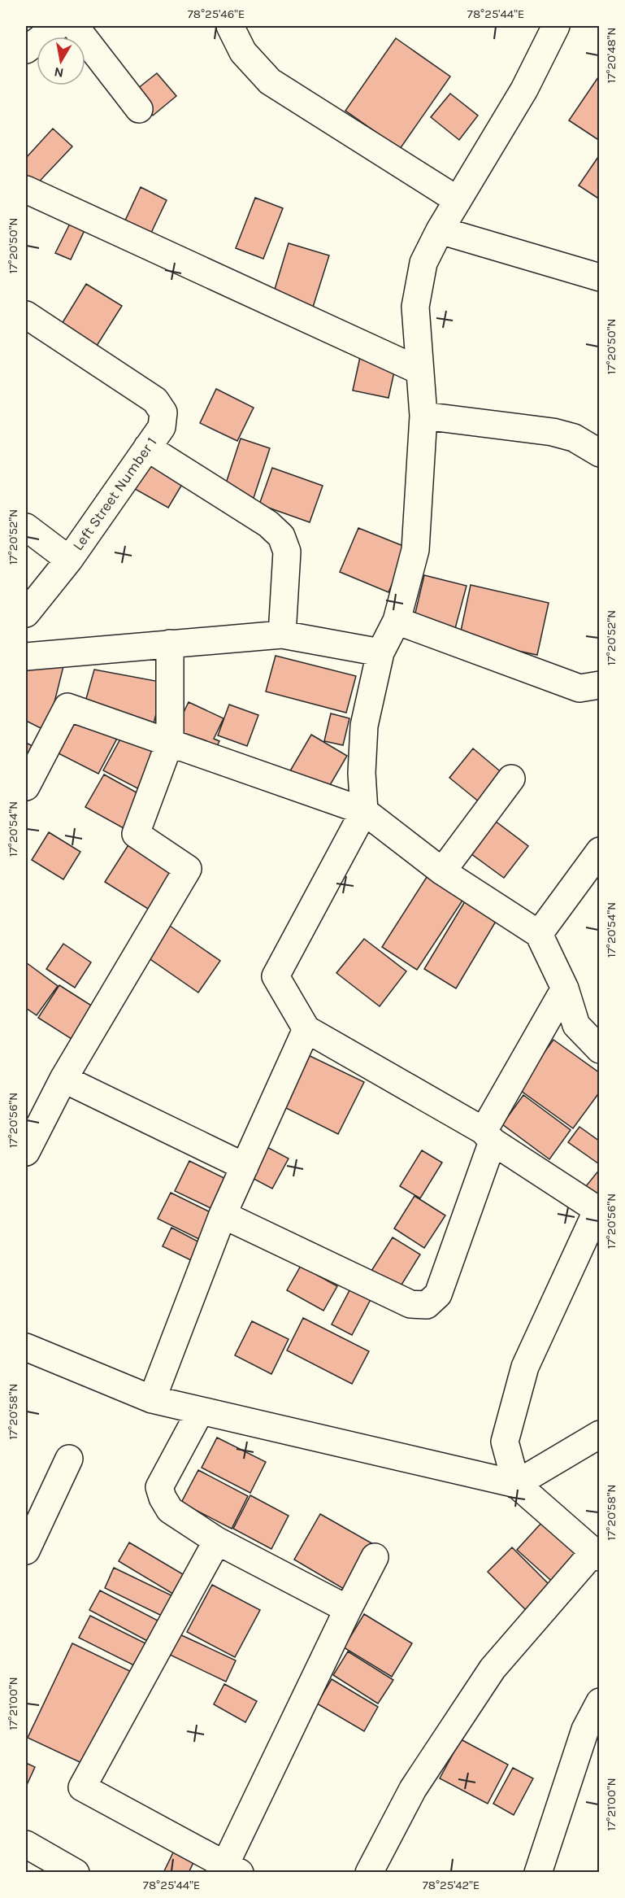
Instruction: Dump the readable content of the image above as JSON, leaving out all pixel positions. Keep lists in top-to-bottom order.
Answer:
{
  "streets": {
    "street": ["Left Street Number 1"]
  },
  "north": "bottom",
  "coordinates": [
    "78°25'46\"E",
    "78°25'44\"E",
    "17°20'48\"N",
    "17°20'50\"N",
    "17°20'52\"N",
    "17°20'54\"N",
    "17°20'56\"N",
    "17°20'58\"N",
    "17°21'00\"N",
    "78°25'42\"E"
  ]
}
